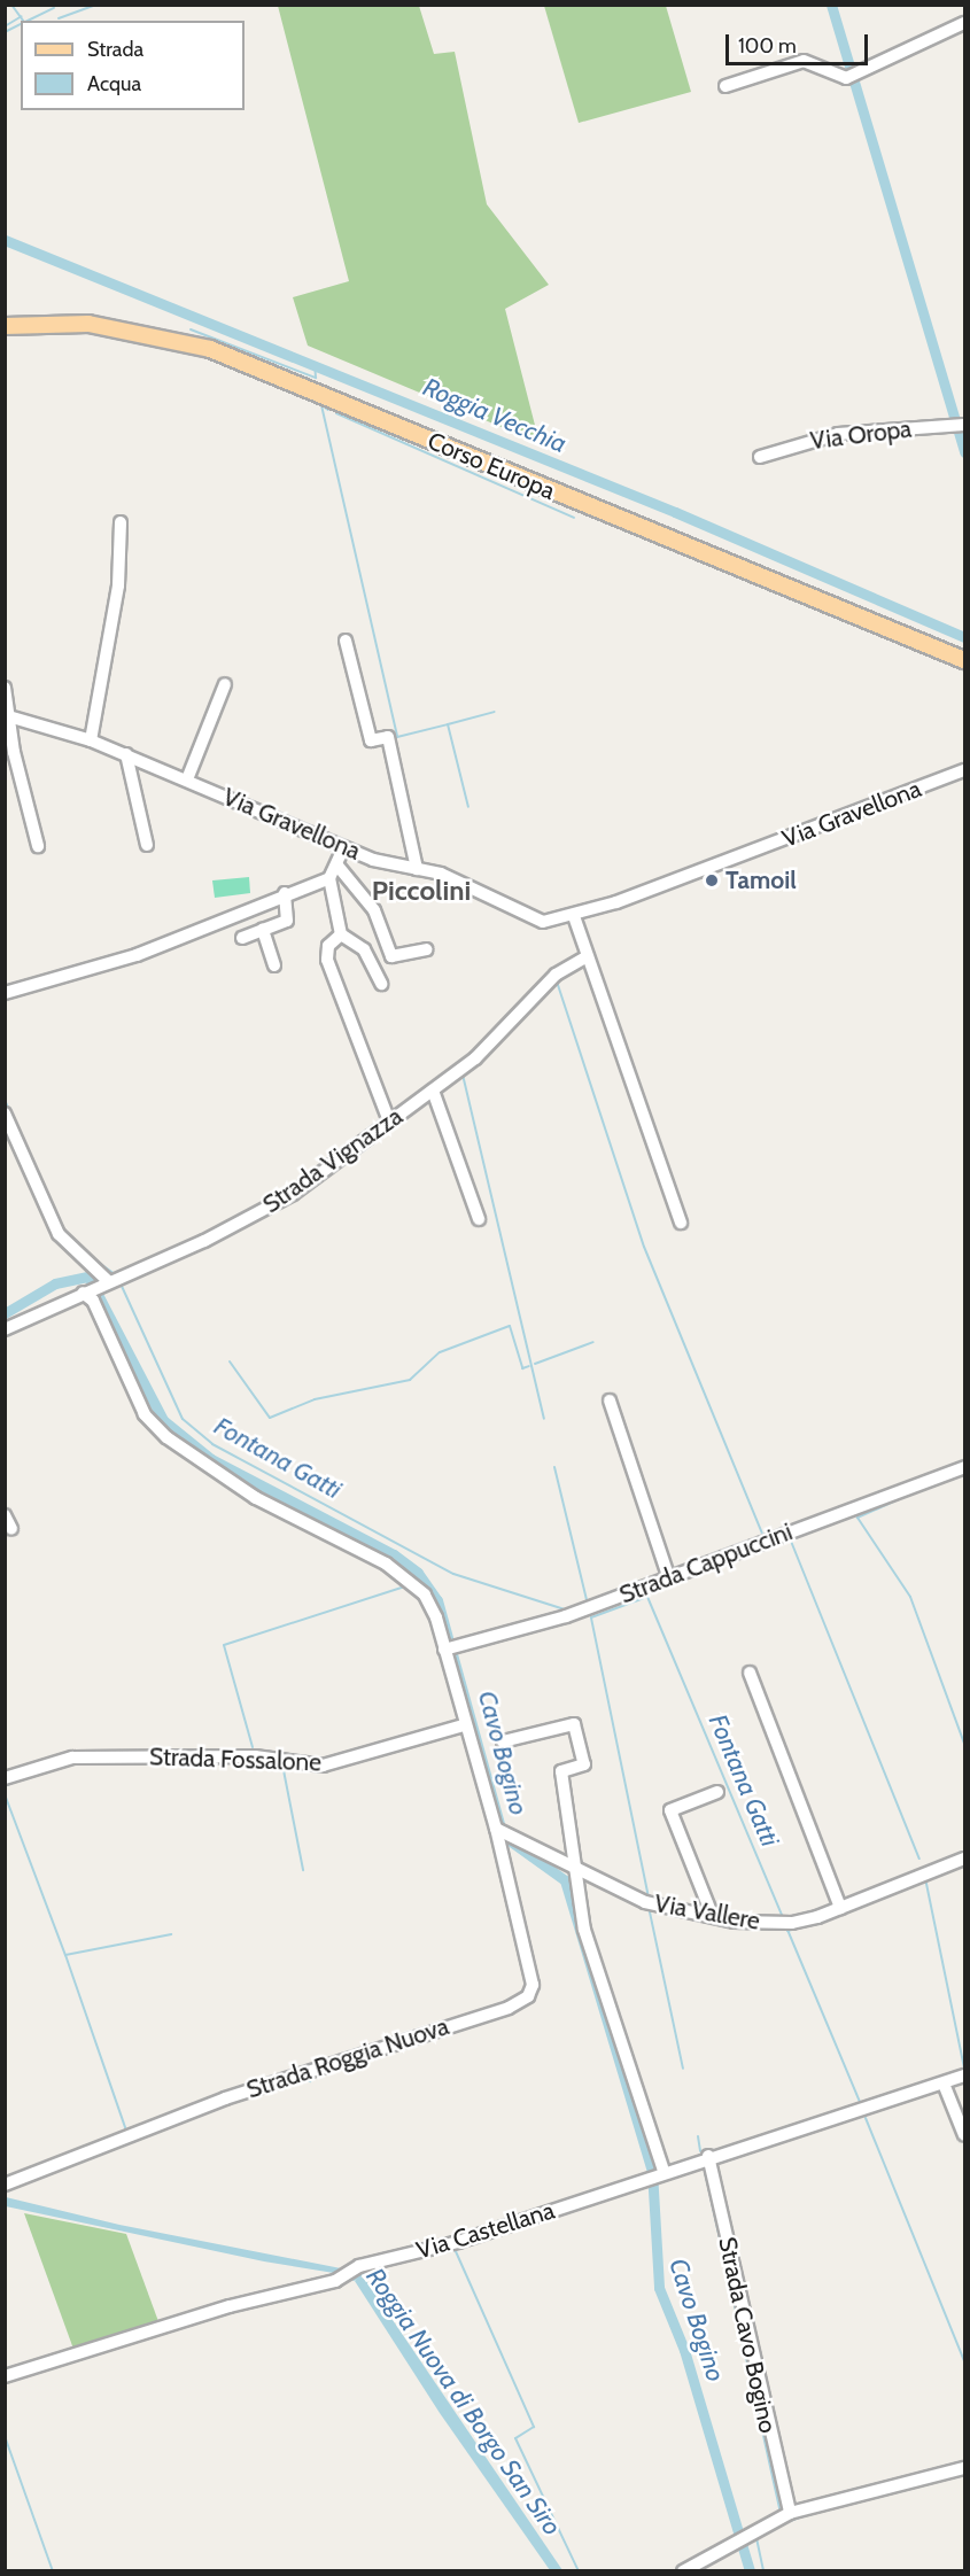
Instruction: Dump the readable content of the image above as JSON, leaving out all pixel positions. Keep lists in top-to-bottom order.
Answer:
{
  "streets": {
    "main road": ["Corso Europa"],
    "street": [
      "Via Oropa",
      "Via Gravellona",
      "Strada Vignazza",
      "Strada Cappuccini",
      "Strada Fossalone",
      "Via Vallere",
      "Strada Roggia Nuova",
      "Via Castellana",
      "Strada Cavo Bogino"
    ]
  },
  "crossings": [
    ["Via Vallere", "Strada Roggia Nuova"],
    ["Via Castellana", "Strada Cavo Bogino"]
  ],
  "districts": ["Piccolini"],
  "water": [
    "Roggia Vecchia",
    "Fontana Gatti",
    "Cavo Bogino",
    "Roggia Nuova di Borgo San Siro"
  ],
  "places": ["Tamoil"],
  "legend": ["Strada", "Acqua"],
  "scale_bar": "100 m"
}
